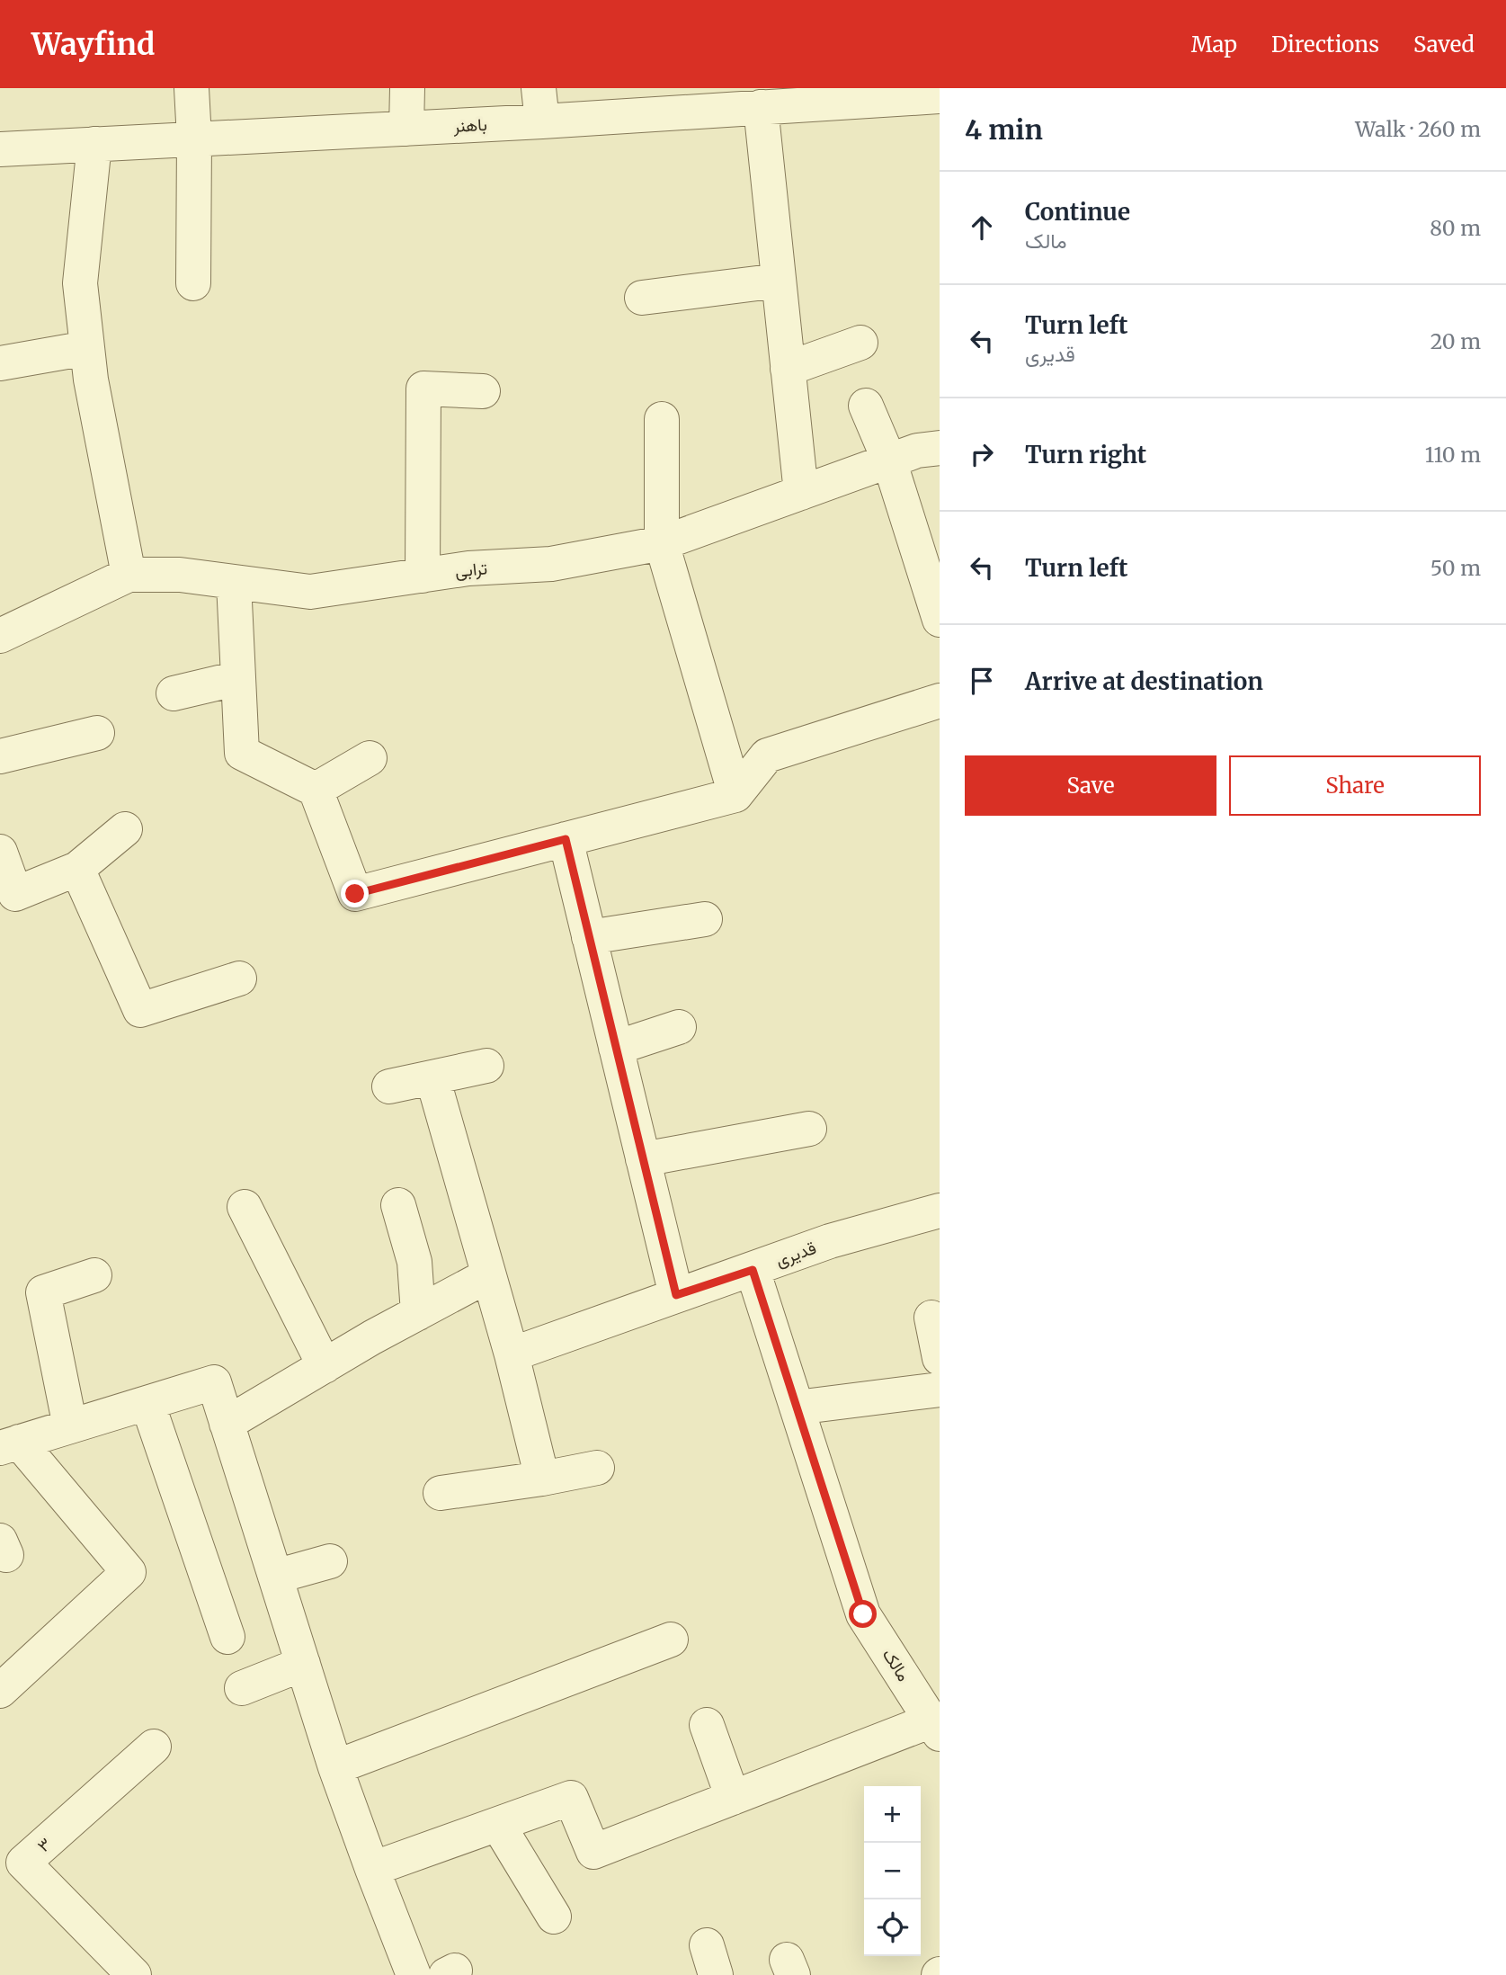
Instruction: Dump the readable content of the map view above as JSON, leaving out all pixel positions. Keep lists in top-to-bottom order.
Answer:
{
  "streets": {
    "street": [
      "باهنر",
      "ترابی",
      "قدیری",
      "مالک",
      "۳"
    ]
  },
  "crossings": [
    ["قدیری", "مالک"]
  ],
  "page": {
    "header": "Wayfind",
    "nav": ["Map", "Directions", "Saved"],
    "heading": ["4 min", "Walk · 260 m"],
    "list": [
      ["Continue", "مالک", "80 m"],
      ["Turn left", "قدیری", "20 m"],
      ["Turn right", "110 m"],
      ["Turn left", "50 m"],
      "Arrive at destination"
    ],
    "buttons": ["Save", "Share"],
    "map_buttons": ["+", "−"]
  }
}
